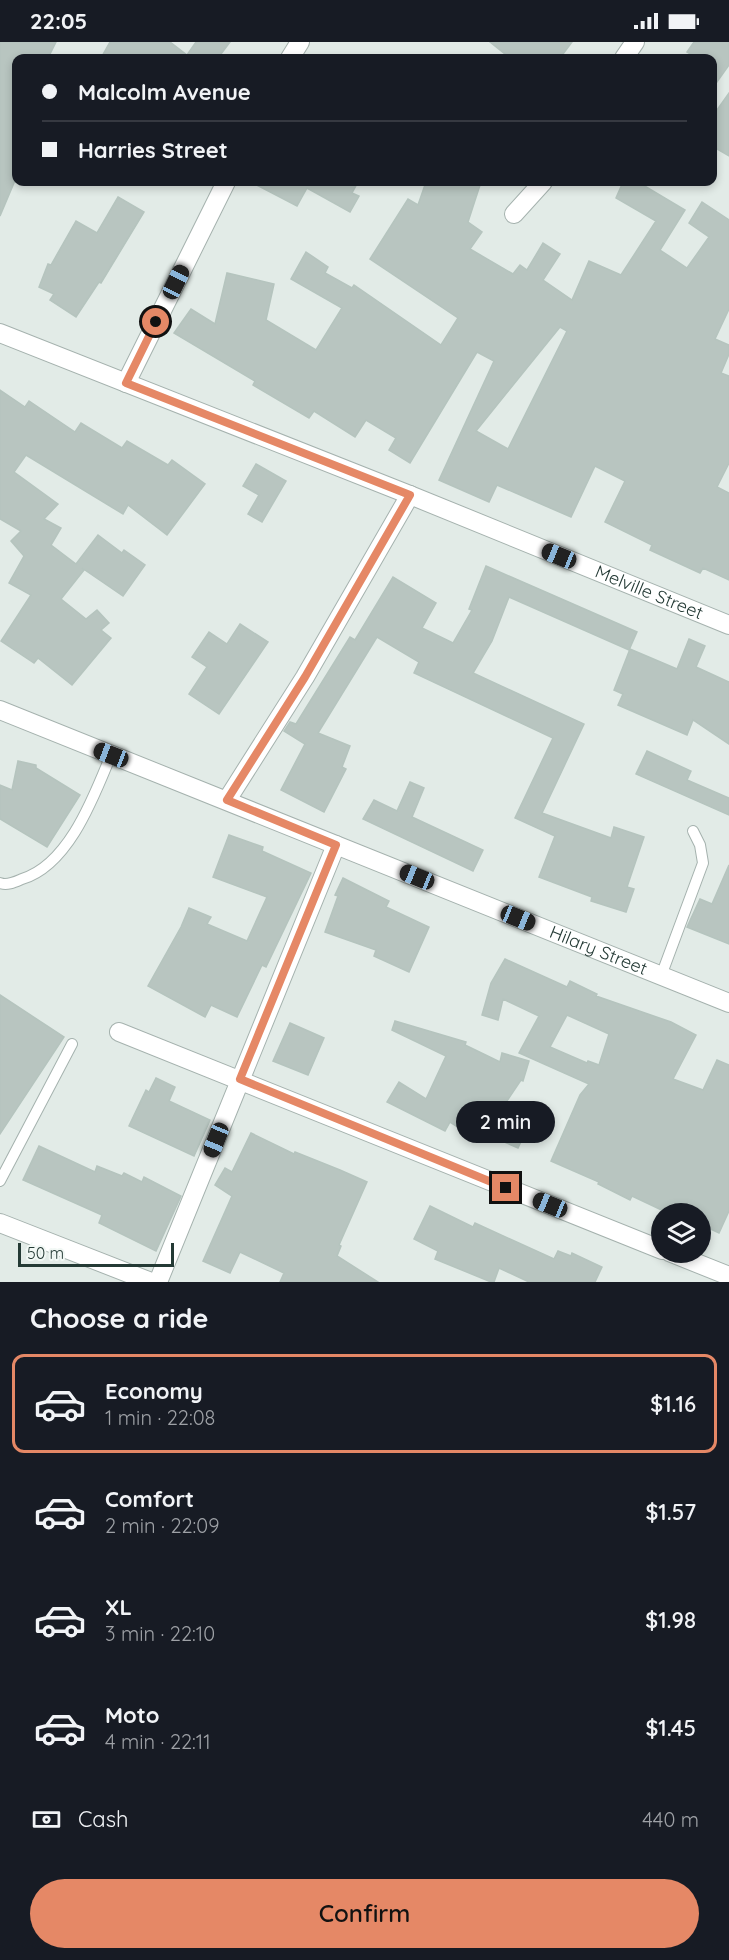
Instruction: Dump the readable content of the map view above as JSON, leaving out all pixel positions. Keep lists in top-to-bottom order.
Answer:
{
  "streets": {
    "street": ["Melville Street", "Hilary Street"]
  },
  "scale_bar": "50 m",
  "page": {
    "status": "22:05",
    "banner": ["Malcolm Avenue", "Harries Street"],
    "bubble": "2 min",
    "scale": "50 m",
    "heading": "Choose a ride",
    "list": [
      {
        "name": "Economy",
        "note": "1 min · 22:08",
        "value": "$1.16"
      },
      {
        "name": "Comfort",
        "note": "2 min · 22:09",
        "value": "$1.57"
      },
      {
        "name": "XL",
        "note": "3 min · 22:10",
        "value": "$1.98"
      },
      {
        "name": "Moto",
        "note": "4 min · 22:11",
        "value": "$1.45"
      }
    ],
    "pay": ["Cash", "440 m"],
    "buttons": "Confirm"
  }
}
